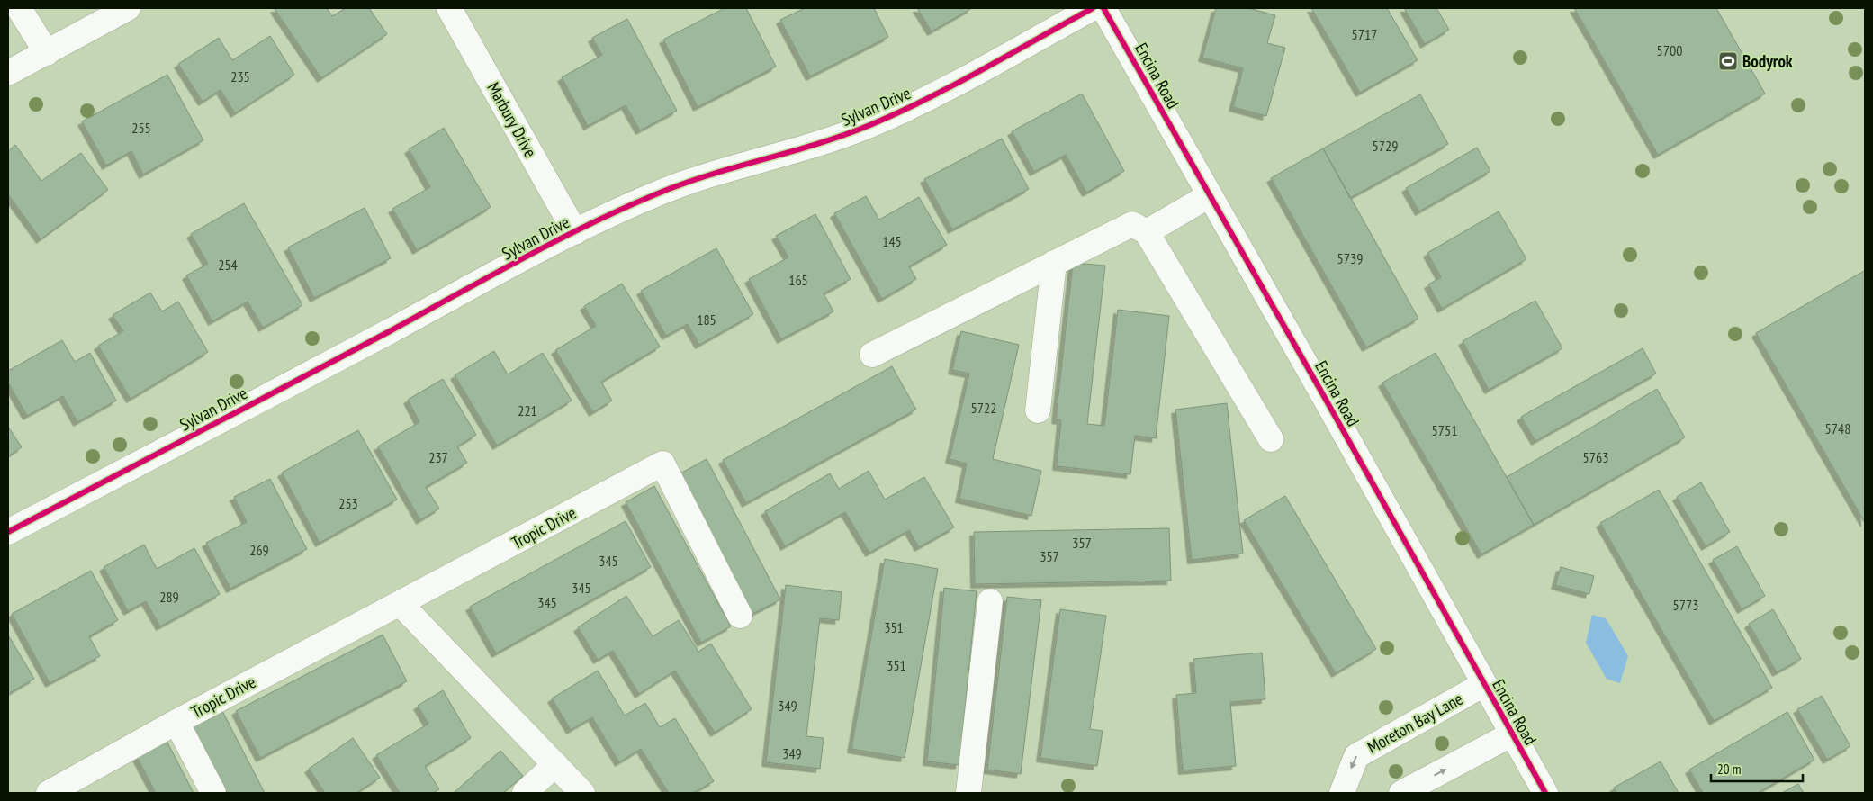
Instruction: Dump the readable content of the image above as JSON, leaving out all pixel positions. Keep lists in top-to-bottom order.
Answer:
{
  "streets": {
    "street": [
      "Encina Road",
      "Sylvan Drive",
      "Marbury Drive",
      "Tropic Drive",
      "Moreton Bay Lane"
    ]
  },
  "crossings": [
    ["Encina Road", "Moreton Bay Lane"],
    ["Sylvan Drive", "Marbury Drive"]
  ],
  "places": {
    "sports": ["Bodyrok"]
  },
  "house_numbers": [
    "5717",
    "5700",
    "235",
    "255",
    "5729",
    "145",
    "5739",
    "254",
    "165",
    "185",
    "5722",
    "221",
    "5748",
    "5751",
    "237",
    "5763",
    "253",
    "357",
    "269",
    "357",
    "345",
    "345",
    "289",
    "345",
    "5773",
    "351",
    "351",
    "349",
    "349"
  ],
  "scale_bar": "20 m"
}
